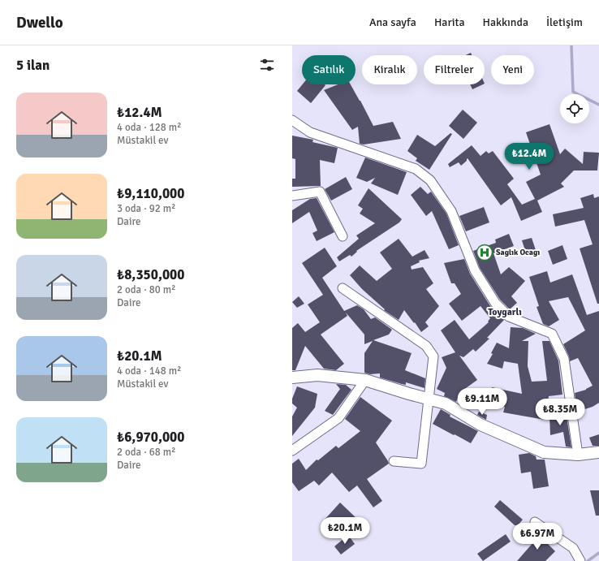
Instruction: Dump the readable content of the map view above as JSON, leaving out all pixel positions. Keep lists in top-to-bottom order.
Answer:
{
  "districts": ["Toygarlı"],
  "places": {
    "hospital": ["Saglık Ocagı"]
  },
  "page": {
    "header": "Dwello",
    "nav": [
      "Ana sayfa",
      "Harita",
      "Hakkında",
      "İletişim"
    ],
    "heading": "5 ilan",
    "chip": [
      "Satılık",
      "Kiralık",
      "Filtreler",
      "Yeni"
    ],
    "list": [
      {
        "name": "₺12.4M",
        "note": "4 oda · 128 m² · Müstakil ev"
      },
      {
        "name": "₺9,110,000",
        "note": "3 oda · 92 m² · Daire"
      },
      {
        "name": "₺8,350,000",
        "note": "2 oda · 80 m² · Daire"
      },
      {
        "name": "₺20.1M",
        "note": "4 oda · 148 m² · Müstakil ev"
      },
      {
        "name": "₺6,970,000",
        "note": "2 oda · 68 m² · Daire"
      }
    ],
    "price": [
      "₺12.4M",
      "₺9.11M",
      "₺8.35M",
      "₺20.1M",
      "₺6.97M"
    ]
  }
}
